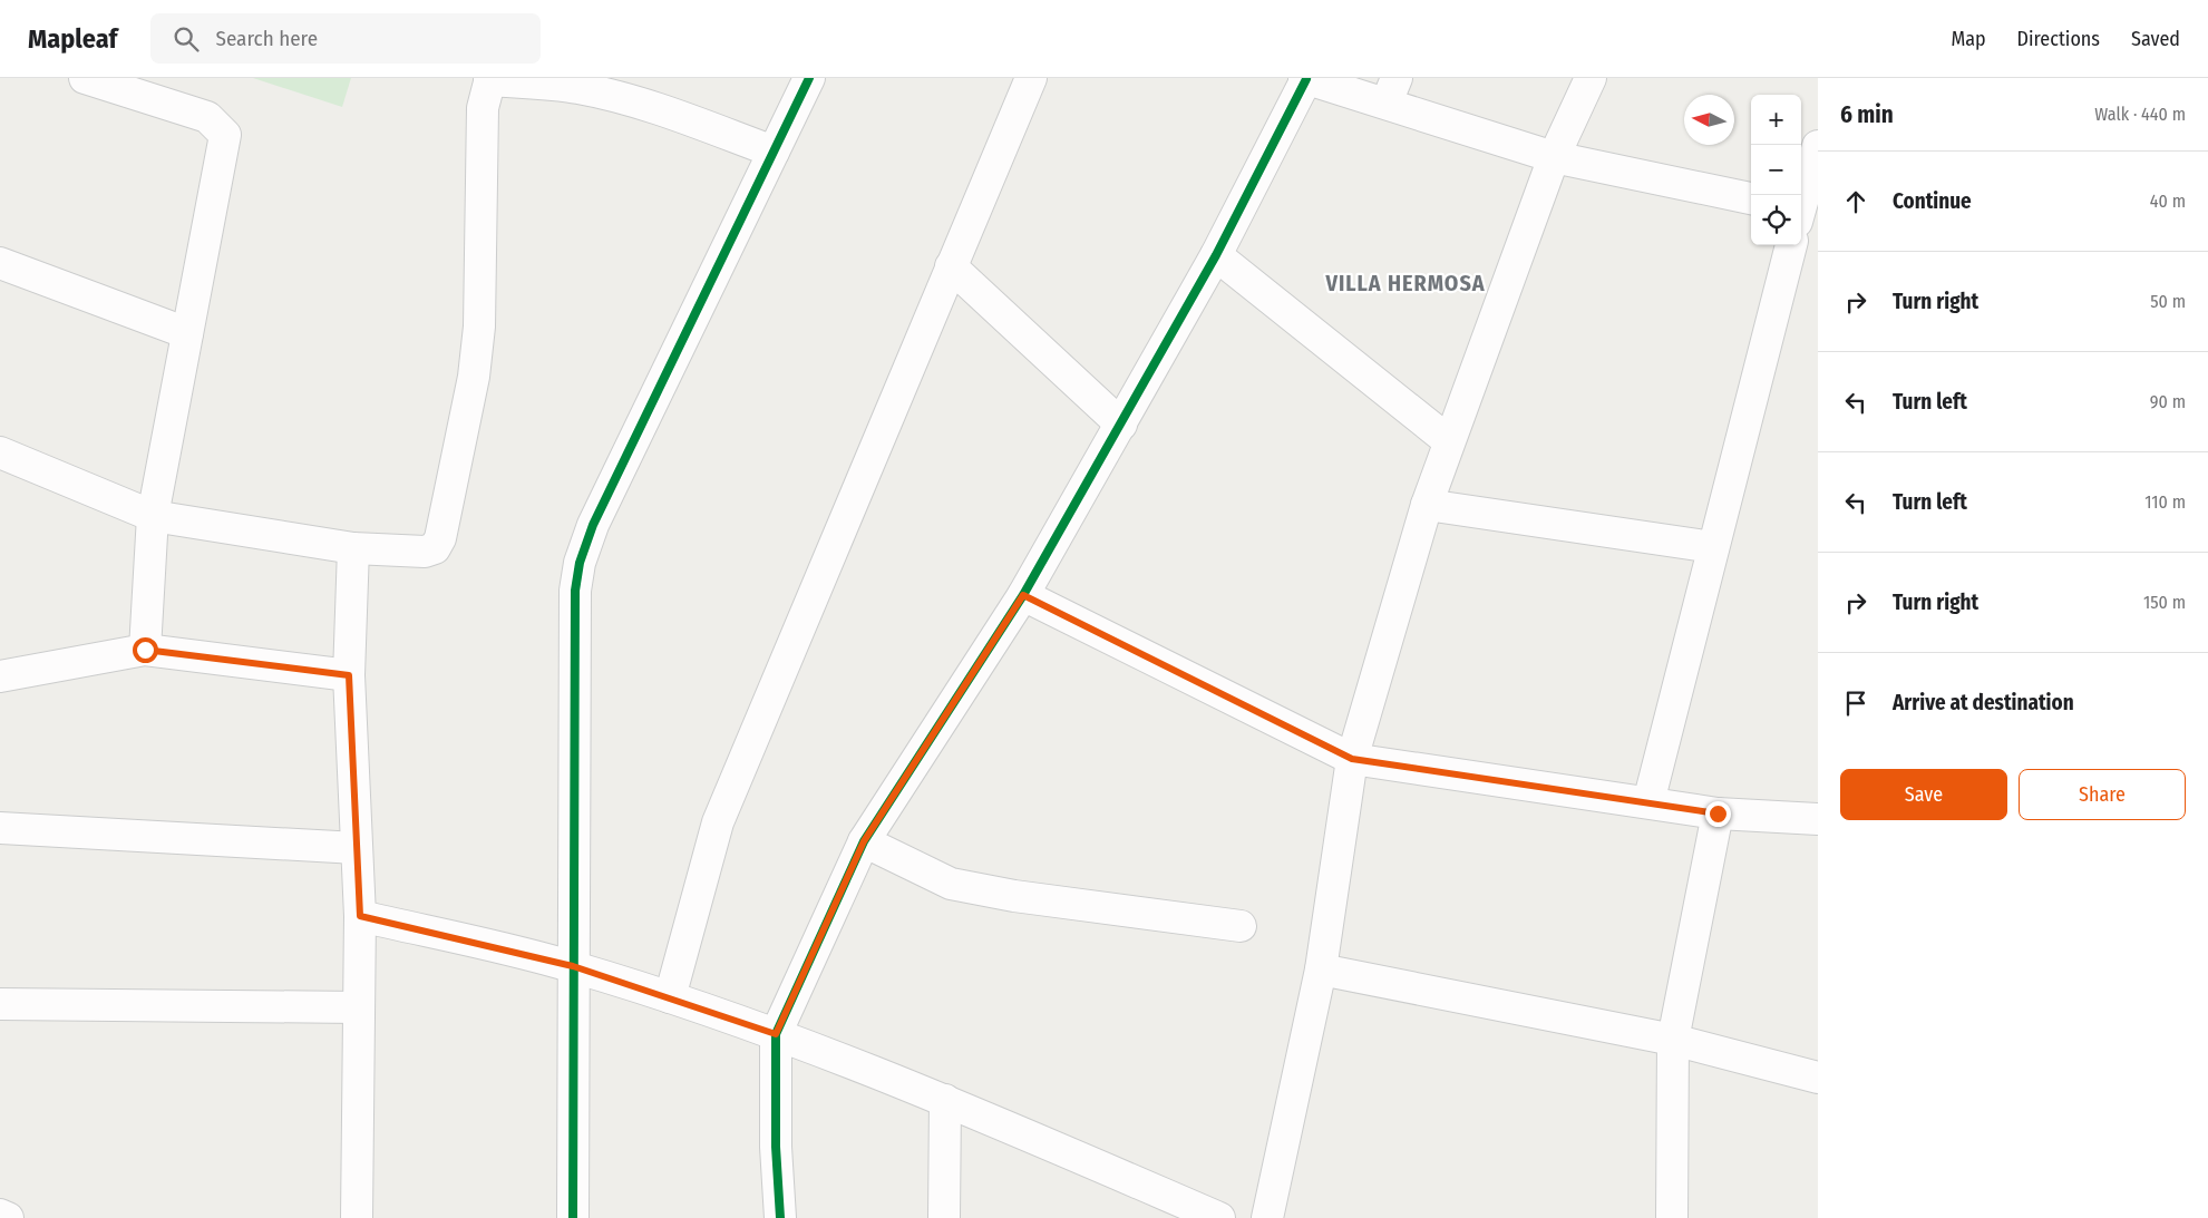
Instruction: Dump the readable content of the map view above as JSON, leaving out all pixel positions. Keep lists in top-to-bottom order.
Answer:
{
  "districts": ["VILLA HERMOSA"],
  "north": "left",
  "page": {
    "header": "Mapleaf",
    "search": "Search here",
    "nav": ["Map", "Directions", "Saved"],
    "heading": ["6 min", "Walk · 440 m"],
    "map_buttons": ["+", "−"],
    "list": [
      ["Continue", "40 m"],
      ["Turn right", "50 m"],
      ["Turn left", "90 m"],
      ["Turn left", "110 m"],
      ["Turn right", "150 m"],
      "Arrive at destination"
    ],
    "buttons": ["Save", "Share"]
  }
}
